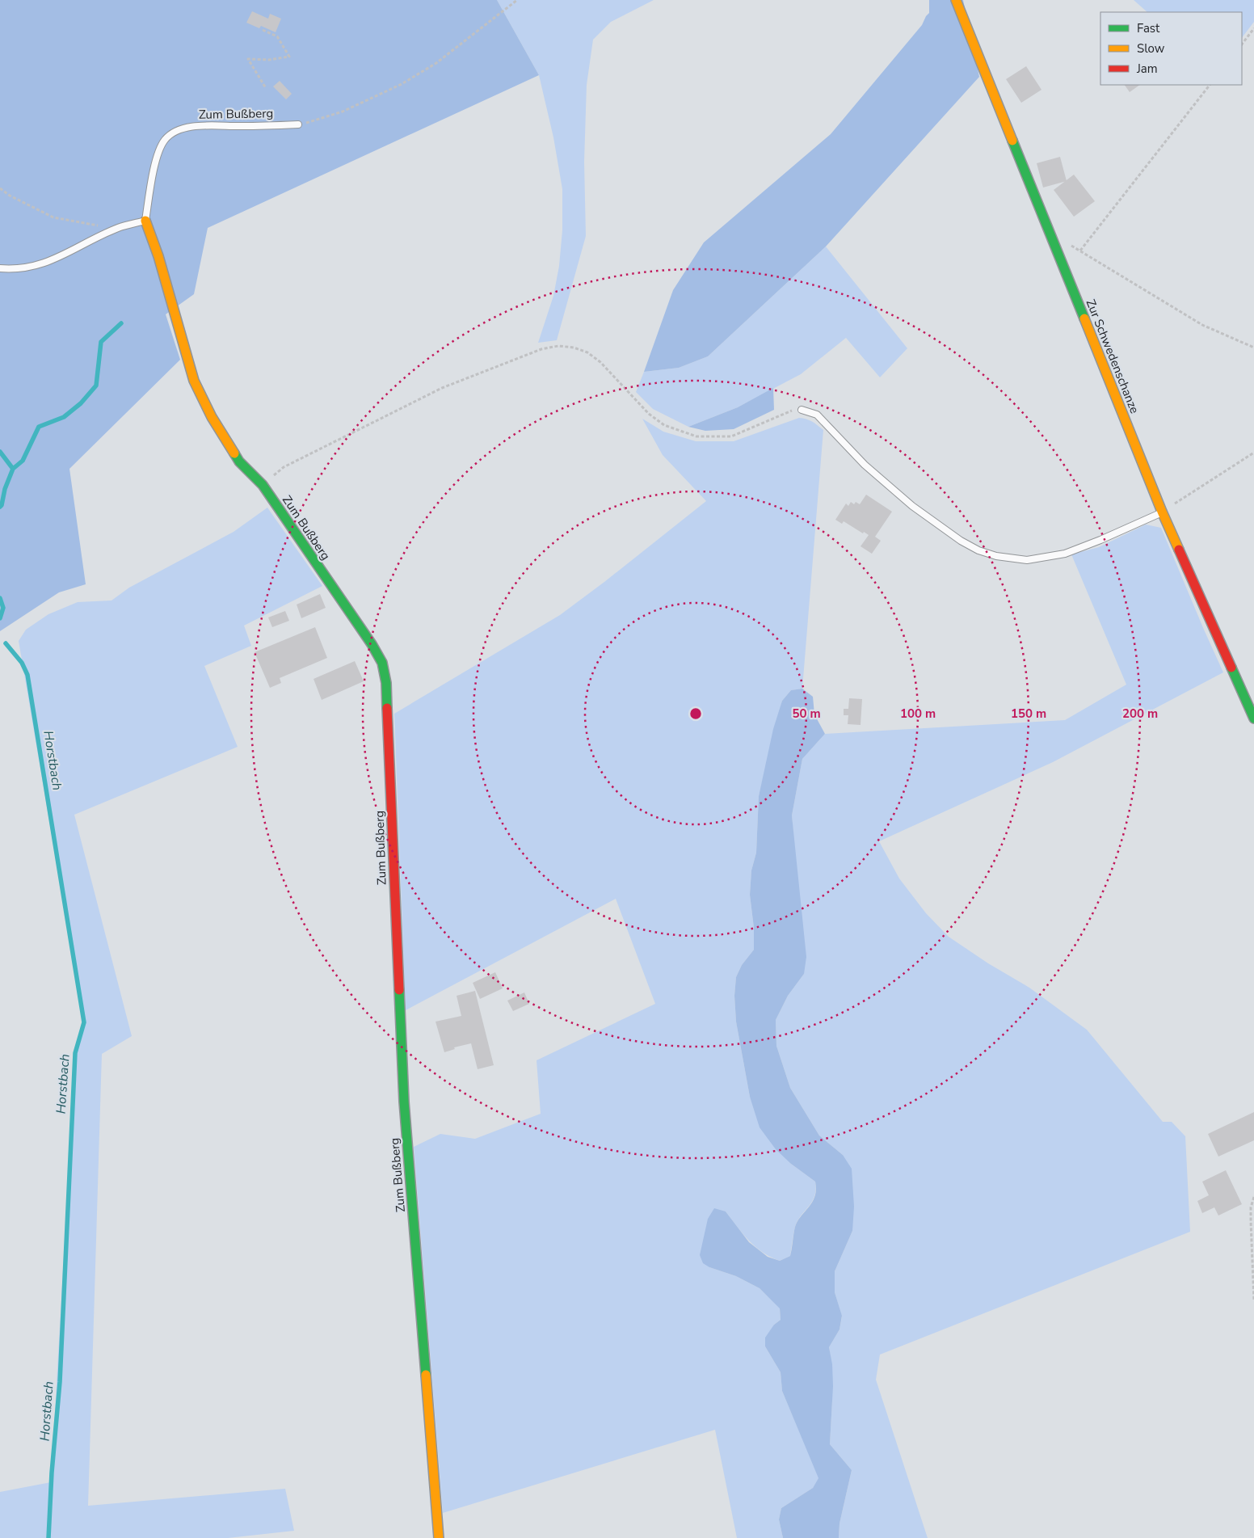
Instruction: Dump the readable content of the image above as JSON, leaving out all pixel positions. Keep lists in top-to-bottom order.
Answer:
{
  "streets": {
    "street": ["Zum Bußberg", "Zur Schwedenschanze"]
  },
  "water": ["Horstbach"],
  "legend": ["Fast", "Slow", "Jam"],
  "rings": [
    "50 m",
    "100 m",
    "150 m",
    "200 m"
  ]
}
